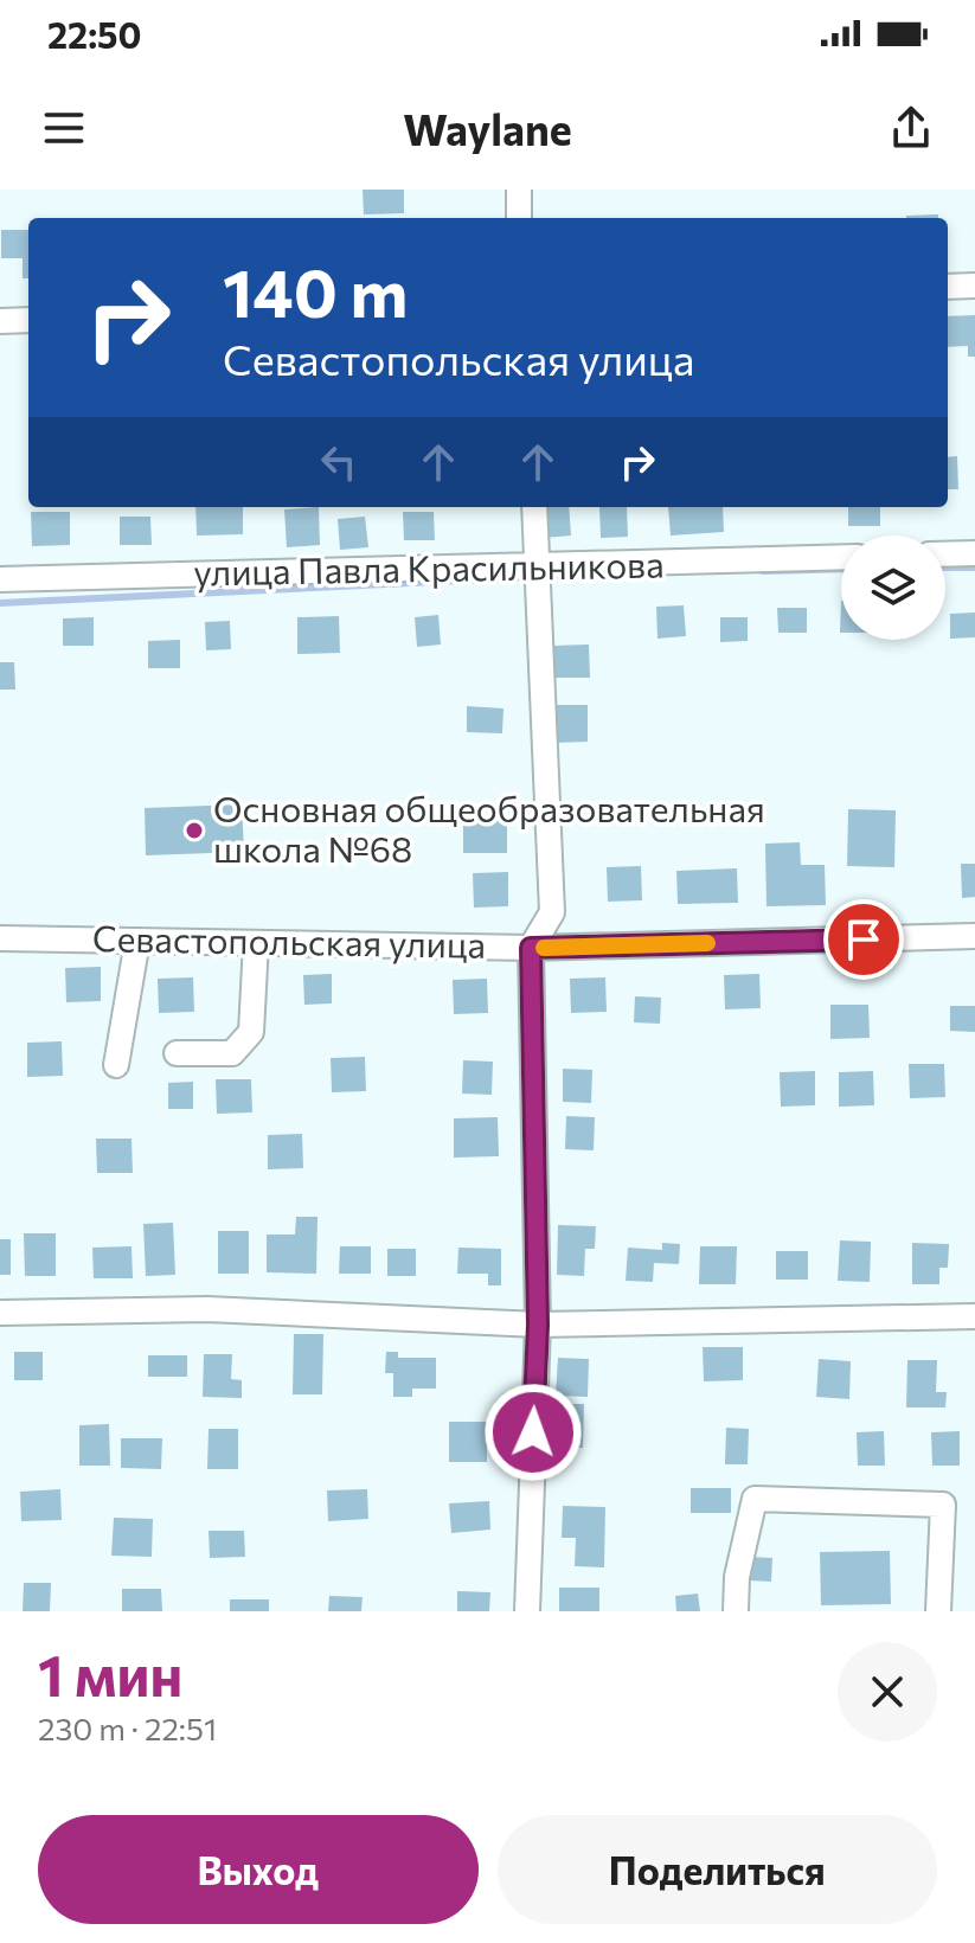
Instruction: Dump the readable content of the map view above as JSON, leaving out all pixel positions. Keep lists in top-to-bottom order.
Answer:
{
  "streets": {
    "street": ["улица Павла Красильникова", "Севастопольская улица"]
  },
  "places": ["Основная общеобразовательная школа №68"],
  "page": {
    "status": "22:50",
    "header": "Waylane",
    "turn": ["140 m", "Севастопольская улица"],
    "heading": ["1 мин", "230 m · 22:51"],
    "buttons": ["Выход", "Поделиться"]
  }
}
